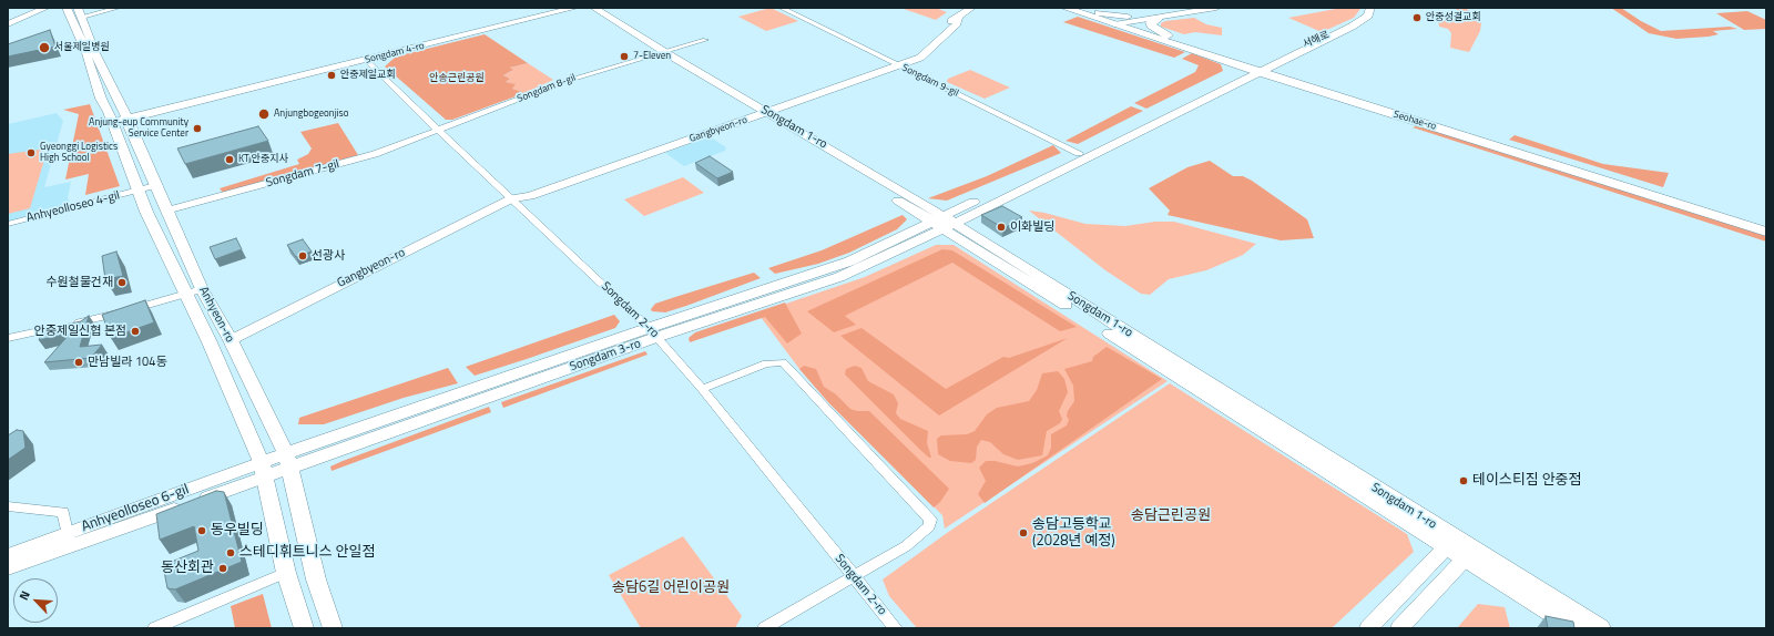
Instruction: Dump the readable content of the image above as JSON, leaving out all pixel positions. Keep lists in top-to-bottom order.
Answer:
{
  "streets": {
    "main road": [
      "서해로",
      "Songdam 4-ro",
      "Seohae-ro",
      "Songdam 1-ro",
      "Anhyeon-ro",
      "Songdam 3-ro"
    ],
    "street": [
      "Songdam 9-gil",
      "Songdam 8-gil",
      "Gangbyeon-ro",
      "Songdam 7-gil",
      "Anhyeolloseo 4-gil",
      "Songdam 2-ro",
      "Anhyeolloseo 6-gil"
    ]
  },
  "crossings": [
    ["서해로", "Seohae-ro"],
    ["Songdam 4-ro", "Songdam 2-ro"],
    ["Songdam 4-ro", "Anhyeon-ro"],
    ["Songdam 9-gil", "Gangbyeon-ro"],
    ["Songdam 8-gil", "Songdam 1-ro"],
    ["Songdam 8-gil", "Songdam 7-gil"],
    ["Songdam 8-gil", "Songdam 2-ro"],
    ["Songdam 1-ro", "Gangbyeon-ro"],
    ["Songdam 1-ro", "Songdam 3-ro"],
    ["Gangbyeon-ro", "Songdam 2-ro"],
    ["Gangbyeon-ro", "Anhyeon-ro"],
    ["Songdam 7-gil", "Songdam 2-ro"],
    ["Songdam 7-gil", "Anhyeon-ro"],
    ["Anhyeolloseo 4-gil", "Anhyeon-ro"],
    ["Songdam 2-ro", "Songdam 3-ro"],
    ["Anhyeon-ro", "Songdam 3-ro"]
  ],
  "parks": ["안송근린공원", "송담근린공원", "송담6길 어린이공원"],
  "places": [
    "안중성결교회",
    "서울제일병원",
    "7-Eleven",
    "안중제일교회",
    "Anjungbogeonjiso",
    "Anjung-eup Community Service Center",
    "Gyeonggi Logistics High School",
    "KT 안중지사",
    "이화빌딩",
    "선광사",
    "수원철물건재",
    "안중제일신협 본점",
    "만남빌라 104동",
    "테이스티짐 안중점",
    "동우빌딩",
    "송담고등학교 (2028년 예정)",
    "스테디휘트니스 안일점",
    "동산회관"
  ],
  "north": "top left"
}
